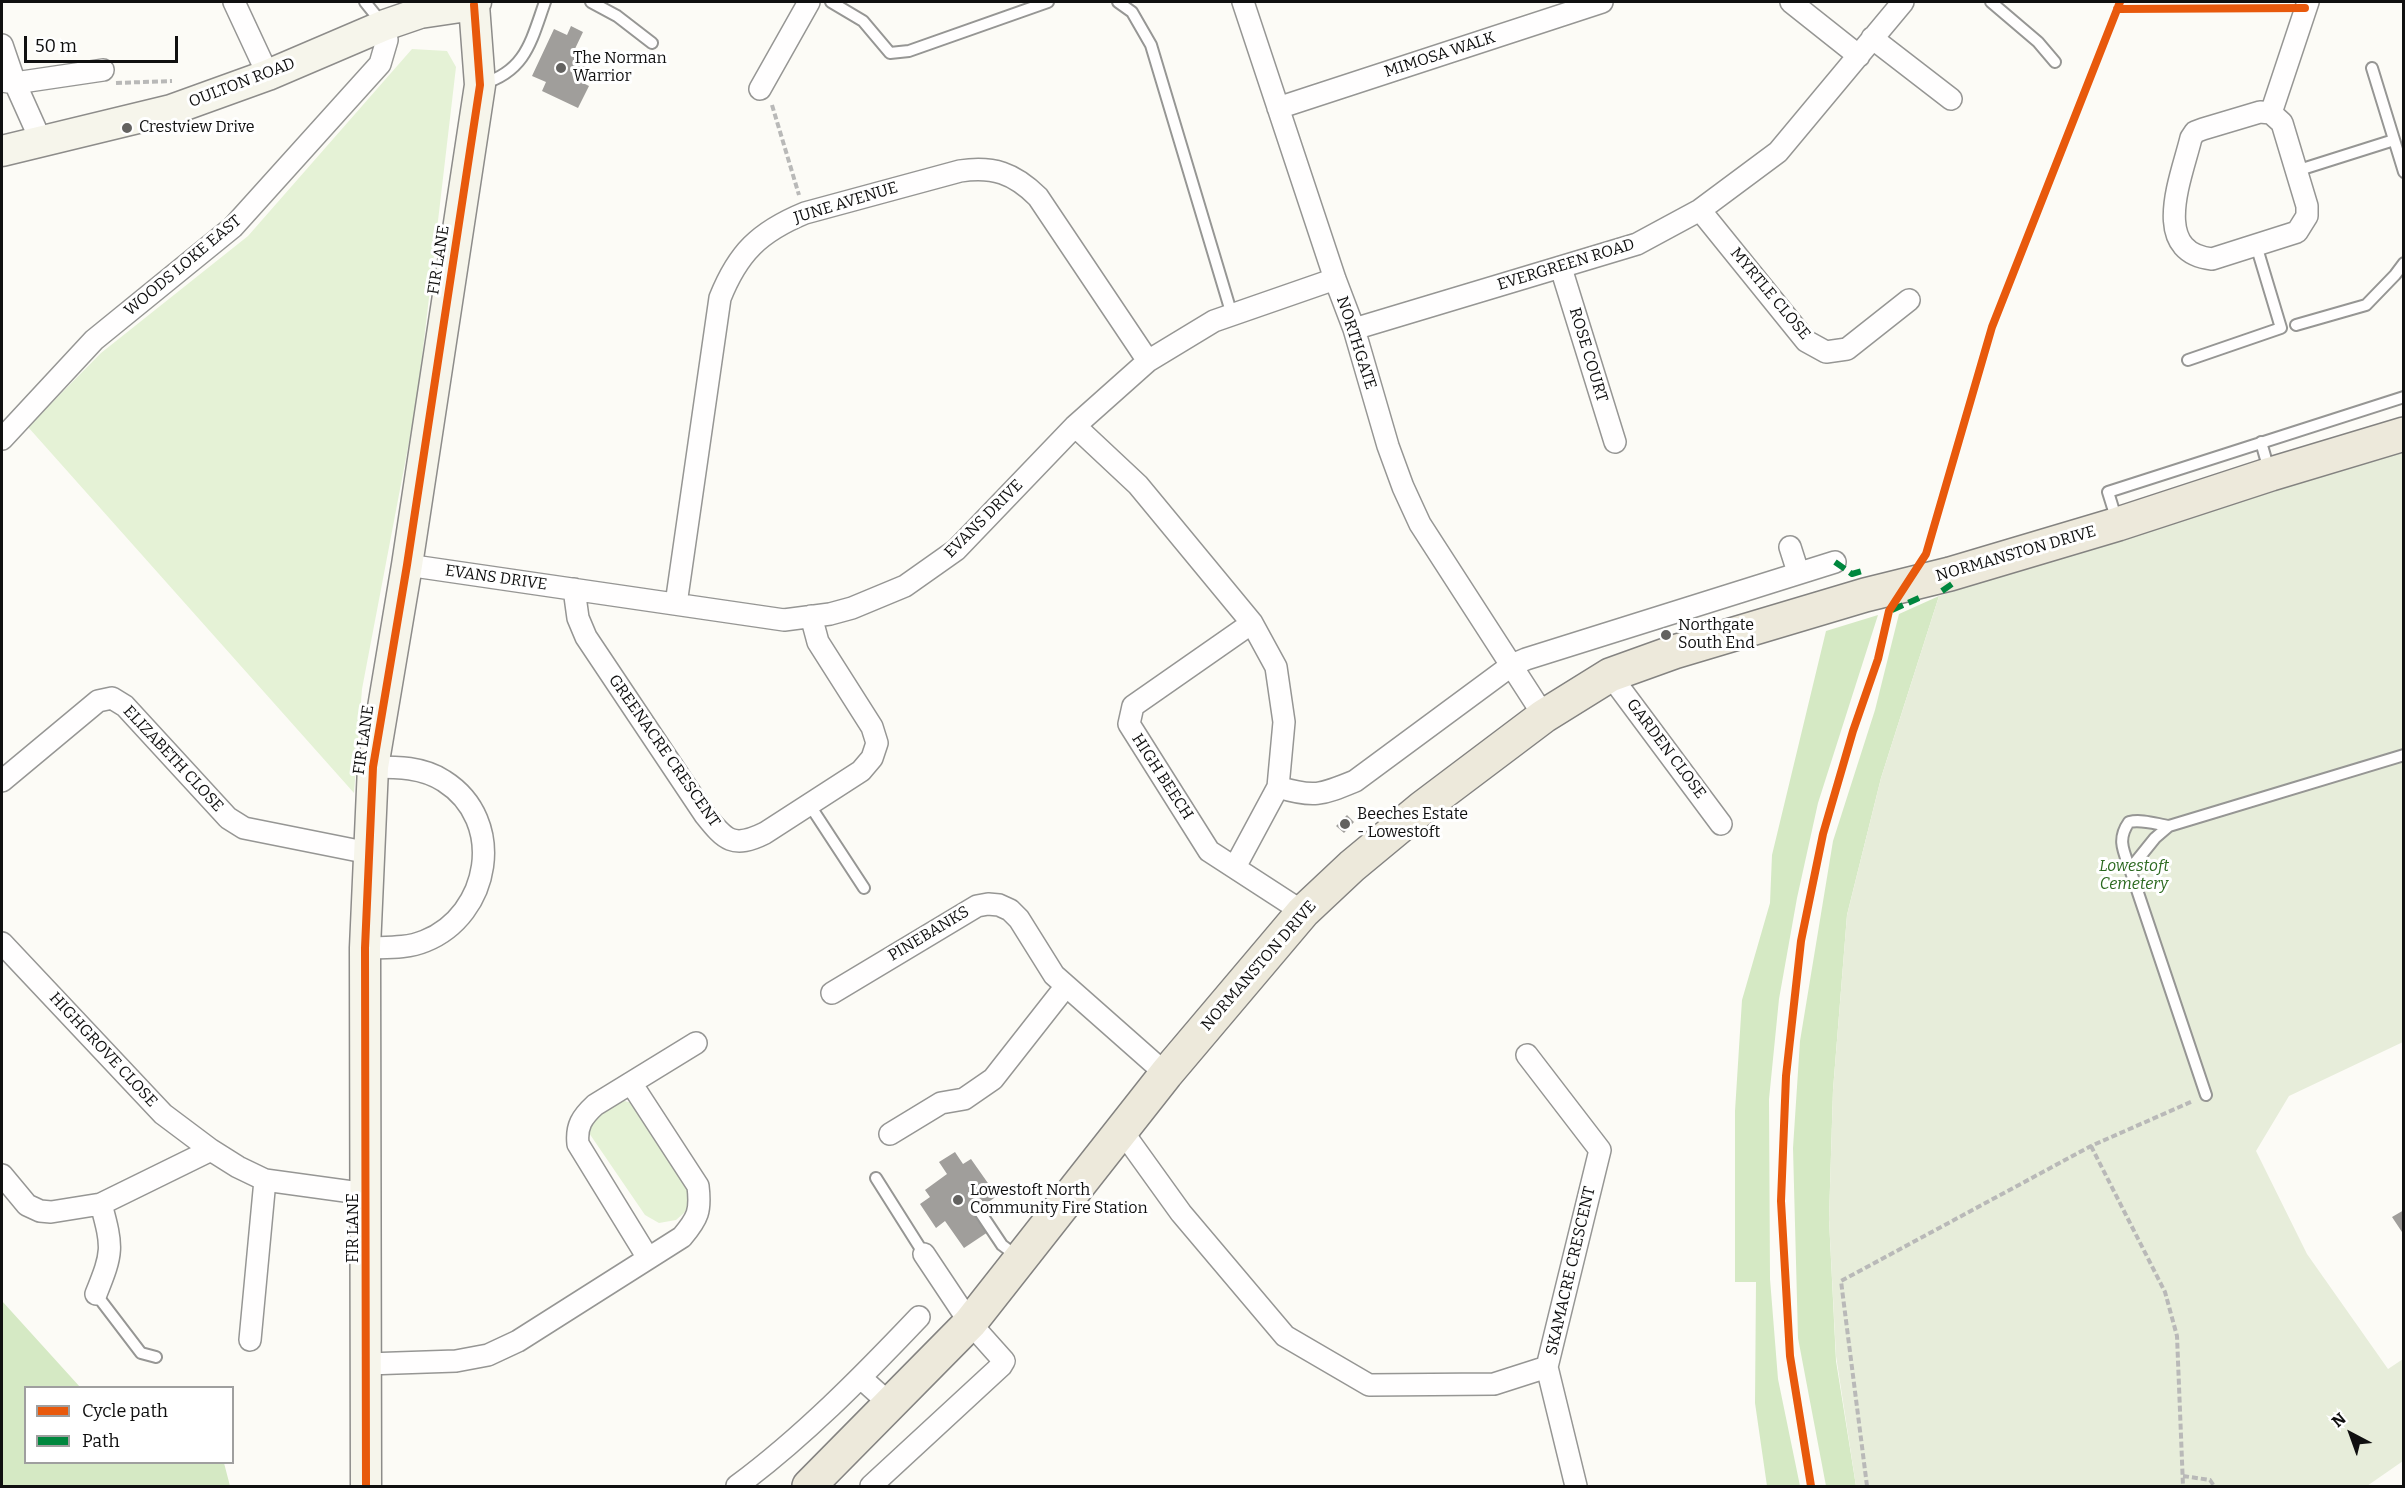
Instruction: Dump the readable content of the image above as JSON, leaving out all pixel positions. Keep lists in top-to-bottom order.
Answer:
{
  "streets": {
    "main road": ["NORMANSTON DRIVE"],
    "street": [
      "MIMOSA WALK",
      "OULTON ROAD",
      "JUNE AVENUE",
      "FIR LANE",
      "EVERGREEN ROAD",
      "WOODS LOKE EAST",
      "MYRTLE CLOSE",
      "NORTHGATE",
      "ROSE COURT",
      "EVANS DRIVE",
      "GARDEN CLOSE",
      "GREENACRE CRESCENT",
      "ELIZABETH CLOSE",
      "HIGH BEECH",
      "PINEBANKS",
      "HIGHGROVE CLOSE",
      "SKAMACRE CRESCENT"
    ]
  },
  "crossings": [
    ["MIMOSA WALK", "NORTHGATE"],
    ["OULTON ROAD", "FIR LANE"],
    ["OULTON ROAD", "WOODS LOKE EAST"],
    ["JUNE AVENUE", "EVANS DRIVE"],
    ["FIR LANE", "EVANS DRIVE"],
    ["FIR LANE", "ELIZABETH CLOSE"],
    ["FIR LANE", "HIGHGROVE CLOSE"],
    ["EVERGREEN ROAD", "MYRTLE CLOSE"],
    ["EVERGREEN ROAD", "NORTHGATE"],
    ["EVERGREEN ROAD", "ROSE COURT"],
    ["NORTHGATE", "EVANS DRIVE"],
    ["NORTHGATE", "NORMANSTON DRIVE"],
    ["EVANS DRIVE", "GREENACRE CRESCENT"],
    ["NORMANSTON DRIVE", "GARDEN CLOSE"],
    ["NORMANSTON DRIVE", "HIGH BEECH"],
    ["NORMANSTON DRIVE", "PINEBANKS"],
    ["NORMANSTON DRIVE", "SKAMACRE CRESCENT"]
  ],
  "parks": ["Lowestoft Cemetery"],
  "places": [
    "The Norman Warrior",
    "Crestview Drive",
    "Northgate South End",
    "Beeches Estate - Lowestoft",
    "Lowestoft North Community Fire Station"
  ],
  "legend": ["Cycle path", "Path"],
  "scale_bar": "50 m",
  "north": "top left"
}
